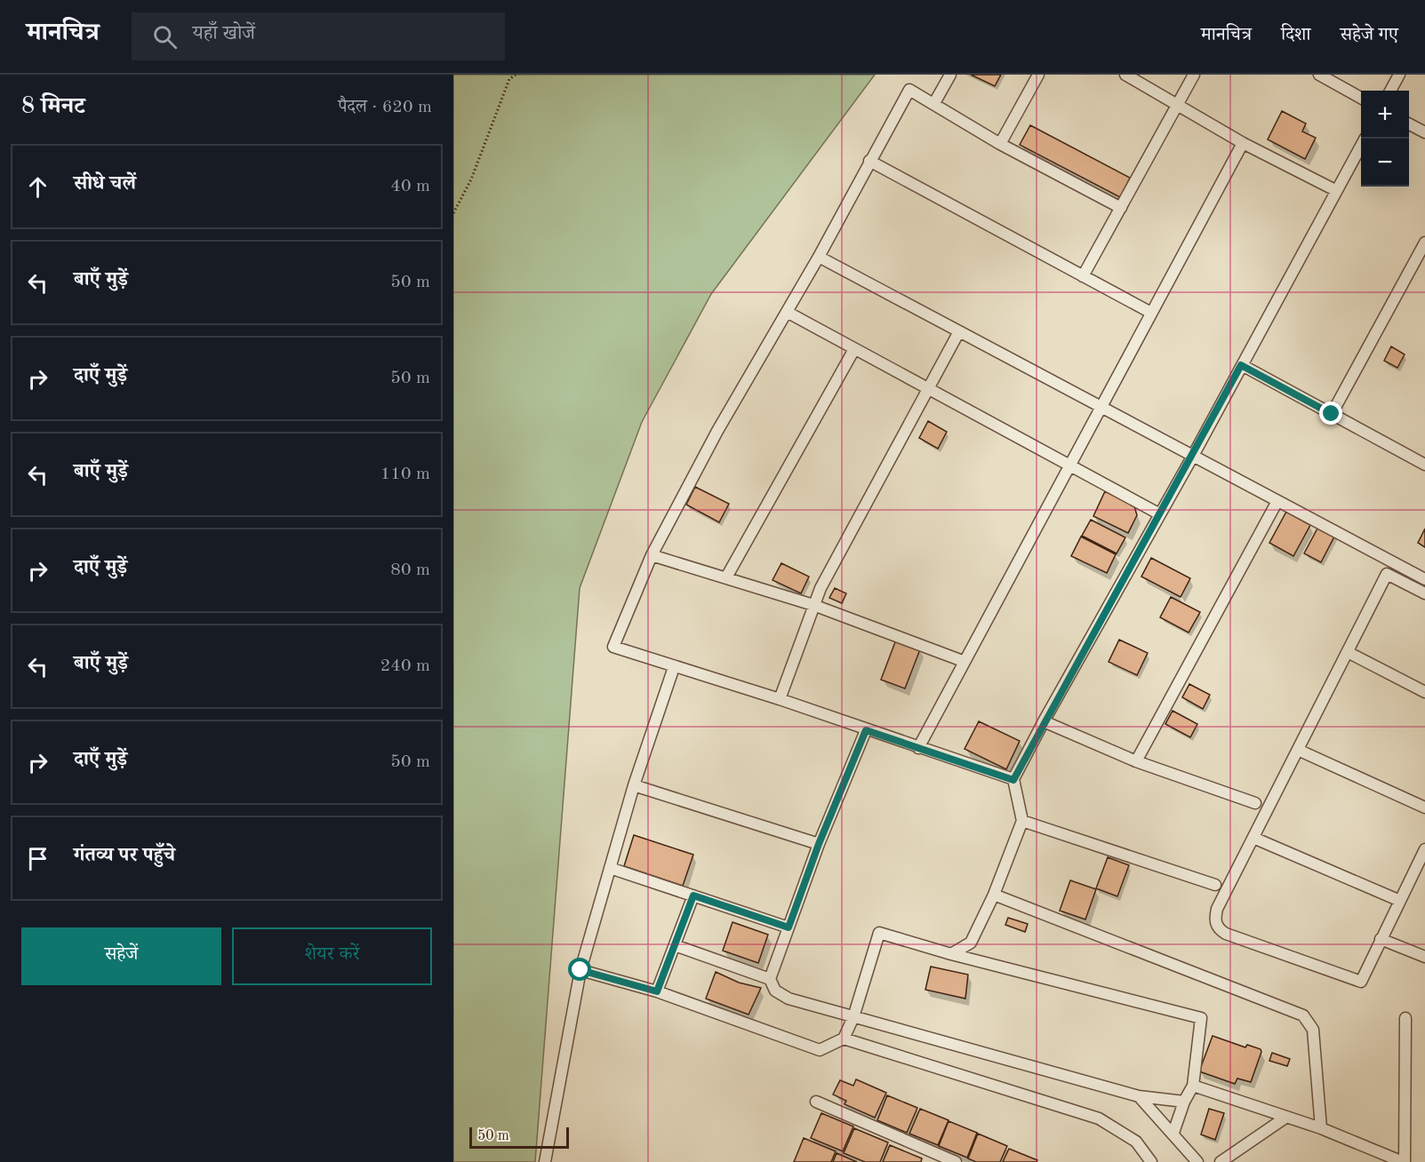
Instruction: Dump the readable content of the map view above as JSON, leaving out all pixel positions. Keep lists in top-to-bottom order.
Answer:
{
  "scale_bar": "50 m",
  "page": {
    "header": "मानचित्र",
    "search": "यहाँ खोजें",
    "nav": ["मानचित्र", "दिशा", "सहेजे गए"],
    "heading": ["8 मिनट", "पैदल · 620 m"],
    "map_buttons": ["+", "−"],
    "list": [
      ["सीधे चलें", "40 m"],
      ["बाएँ मुड़ें", "50 m"],
      ["दाएँ मुड़ें", "50 m"],
      ["बाएँ मुड़ें", "110 m"],
      ["दाएँ मुड़ें", "80 m"],
      ["बाएँ मुड़ें", "240 m"],
      ["दाएँ मुड़ें", "50 m"],
      "गंतव्य पर पहुँचे"
    ],
    "buttons": ["सहेजें", "शेयर करें"],
    "scale": "50 m"
  }
}
